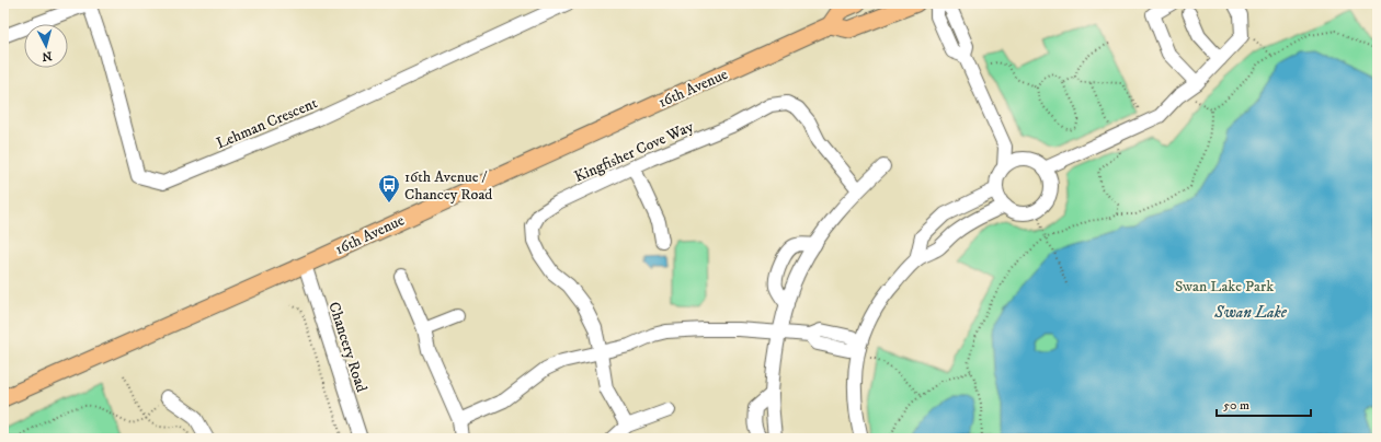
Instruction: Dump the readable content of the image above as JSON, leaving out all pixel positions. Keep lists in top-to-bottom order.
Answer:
{
  "streets": {
    "main road": ["16th Avenue"],
    "street": ["Lehman Crescent", "Kingfisher Cove Way", "Chancery Road"]
  },
  "crossings": [
    ["16th Avenue", "Chancery Road"]
  ],
  "water": ["Swan Lake"],
  "parks": ["Swan Lake Park"],
  "places": {
    "bus stop": ["16th Avenue / Chancey Road"]
  },
  "scale_bar": "50 m",
  "north": "bottom"
}
